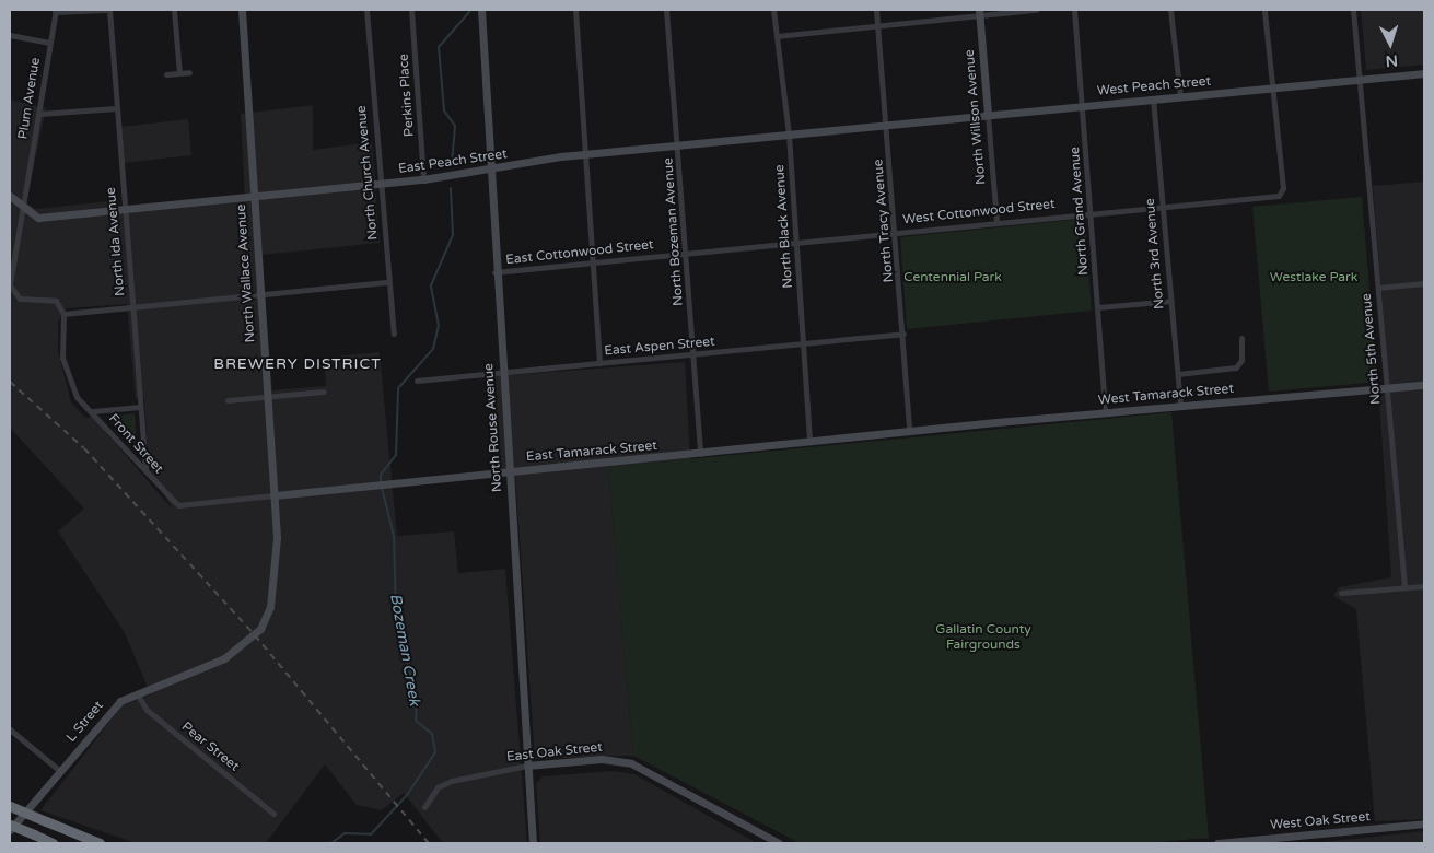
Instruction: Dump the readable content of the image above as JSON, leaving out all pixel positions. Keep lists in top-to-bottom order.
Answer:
{
  "streets": {
    "street": [
      "West Peach Street",
      "Perkins Place",
      "Plum Avenue",
      "North Willson Avenue",
      "East Peach Street",
      "North Church Avenue",
      "North Grand Avenue",
      "West Cottonwood Street",
      "North Tracy Avenue",
      "North Black Avenue",
      "North Bozeman Avenue",
      "North Ida Avenue",
      "East Cottonwood Street",
      "North 3rd Avenue",
      "North Wallace Avenue",
      "East Aspen Street",
      "North 5th Avenue",
      "West Tamarack Street",
      "North Rouse Avenue",
      "Front Street",
      "East Tamarack Street",
      "L Street",
      "Pear Street",
      "East Oak Street",
      "West Oak Street"
    ]
  },
  "crossings": [
    ["West Peach Street", "North Willson Avenue"],
    ["West Peach Street", "East Peach Street"],
    ["West Peach Street", "North Grand Avenue"],
    ["West Peach Street", "West Cottonwood Street"],
    ["West Peach Street", "North Tracy Avenue"],
    ["West Peach Street", "North 3rd Avenue"],
    ["West Peach Street", "North 5th Avenue"],
    ["Perkins Place", "East Peach Street"],
    ["Plum Avenue", "East Peach Street"],
    ["Plum Avenue", "Front Street"],
    ["North Willson Avenue", "West Cottonwood Street"],
    ["East Peach Street", "North Church Avenue"],
    ["East Peach Street", "North Tracy Avenue"],
    ["East Peach Street", "North Black Avenue"],
    ["East Peach Street", "North Bozeman Avenue"],
    ["East Peach Street", "North Ida Avenue"],
    ["East Peach Street", "North Wallace Avenue"],
    ["East Peach Street", "North Rouse Avenue"],
    ["North Grand Avenue", "West Cottonwood Street"],
    ["North Grand Avenue", "West Tamarack Street"],
    ["West Cottonwood Street", "North Tracy Avenue"],
    ["West Cottonwood Street", "East Cottonwood Street"],
    ["West Cottonwood Street", "North 3rd Avenue"],
    ["North Tracy Avenue", "East Cottonwood Street"],
    ["North Tracy Avenue", "East Aspen Street"],
    ["North Tracy Avenue", "West Tamarack Street"],
    ["North Tracy Avenue", "East Tamarack Street"],
    ["North Black Avenue", "East Cottonwood Street"],
    ["North Black Avenue", "East Aspen Street"],
    ["North Black Avenue", "East Tamarack Street"],
    ["North Bozeman Avenue", "East Cottonwood Street"],
    ["North Bozeman Avenue", "East Aspen Street"],
    ["North Bozeman Avenue", "East Tamarack Street"],
    ["North Ida Avenue", "Front Street"],
    ["East Cottonwood Street", "North Rouse Avenue"],
    ["North 3rd Avenue", "West Tamarack Street"],
    ["North Wallace Avenue", "East Tamarack Street"],
    ["North Wallace Avenue", "L Street"],
    ["East Aspen Street", "North Rouse Avenue"],
    ["North 5th Avenue", "West Tamarack Street"],
    ["West Tamarack Street", "East Tamarack Street"],
    ["North Rouse Avenue", "East Tamarack Street"],
    ["North Rouse Avenue", "East Oak Street"],
    ["Front Street", "East Tamarack Street"],
    ["L Street", "Pear Street"]
  ],
  "districts": ["BREWERY DISTRICT"],
  "water": ["Bozeman Creek"],
  "parks": ["Centennial Park", "Westlake Park", "Gallatin County Fairgrounds"],
  "north": "bottom"
}
